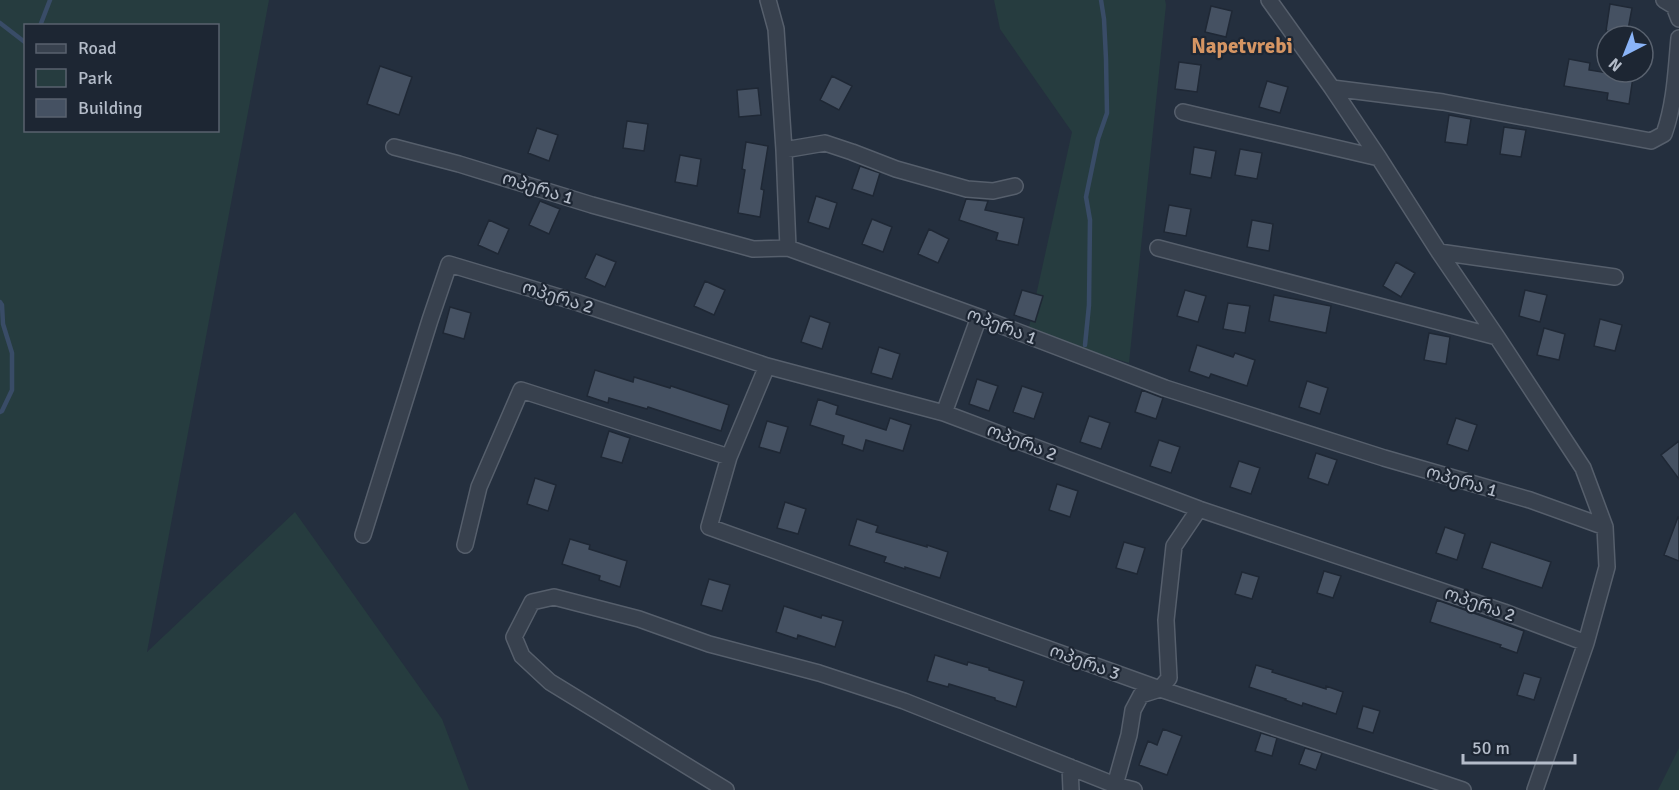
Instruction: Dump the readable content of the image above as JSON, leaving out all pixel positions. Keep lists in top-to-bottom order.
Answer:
{
  "streets": {
    "street": ["ოპერა 1", "ოპერა 2", "ოპერა 3"]
  },
  "districts": ["Napetvrebi"],
  "legend": ["Road", "Park", "Building"],
  "scale_bar": "50 m",
  "north": "bottom left"
}
